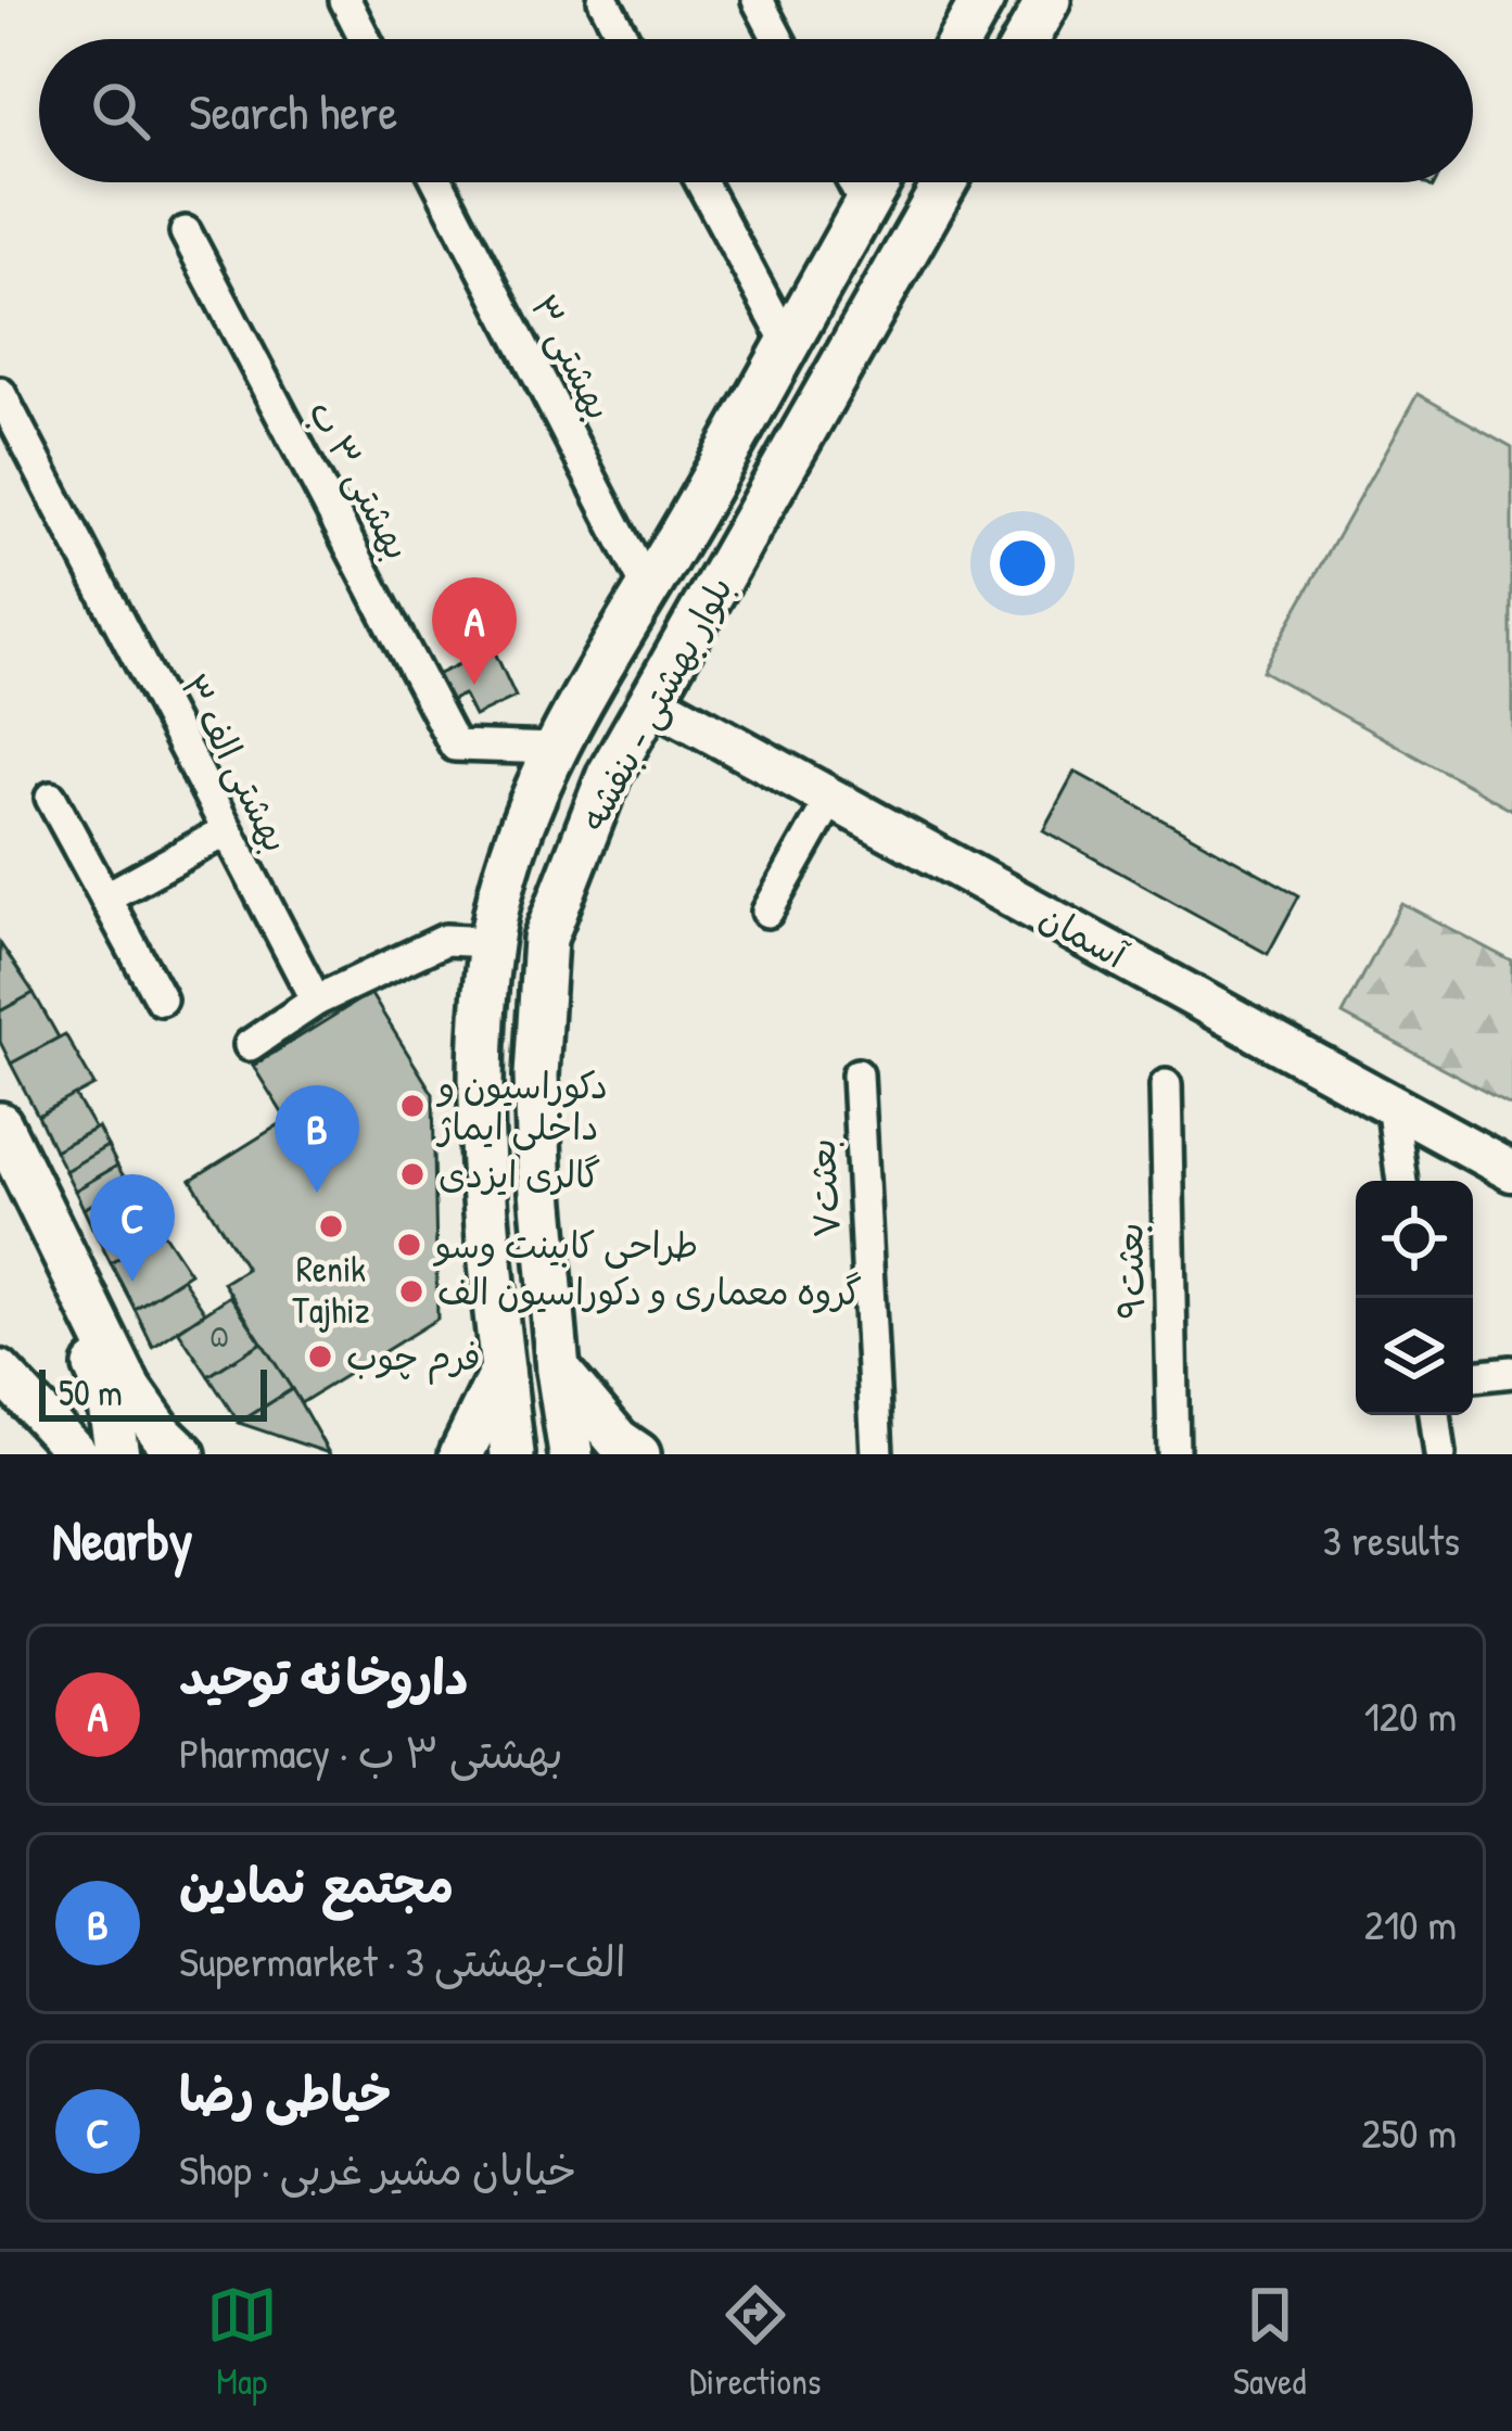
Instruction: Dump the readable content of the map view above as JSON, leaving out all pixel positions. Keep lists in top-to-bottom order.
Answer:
{
  "streets": {
    "main road": ["بلوار بهشتی - بنفشه"],
    "street": [
      "بهشتی ۳",
      "بهشتی ۳ ب",
      "بهشتی الف ۳",
      "آسمان",
      "بعثت۷",
      "بعثت۹"
    ]
  },
  "crossings": [
    ["بهشتی ۳", "بلوار بهشتی - بنفشه"],
    ["بهشتی ۳ ب", "بلوار بهشتی - بنفشه"],
    ["بلوار بهشتی - بنفشه", "آسمان"]
  ],
  "places": [
    "دکوراسیون و داخلی ایماژ",
    "گالری ایزدی",
    "Renik Tajhiz",
    "طراحی کابینت وسو",
    "گروه معماری و دکوراسیون الف",
    "فرم چوب"
  ],
  "house_numbers": ["۵"],
  "scale_bar": "50 m",
  "page": {
    "search": "Search here",
    "pins": ["A", "B", "C"],
    "scale": "50 m",
    "heading": ["Nearby", "3 results"],
    "list": [
      {
        "mark": "A",
        "name": "داروخانه توحید",
        "note": "Pharmacy · بهشتی ۳ ب",
        "value": "120 m"
      },
      {
        "mark": "B",
        "name": "مجتمع نمادین",
        "note": "Supermarket · 3 الف-بهشتی",
        "value": "210 m"
      },
      {
        "mark": "C",
        "name": "خیاطی رضا",
        "note": "Shop · خیابان مشیر غربی",
        "value": "250 m"
      }
    ],
    "nav": ["Map", "Directions", "Saved"]
  }
}
